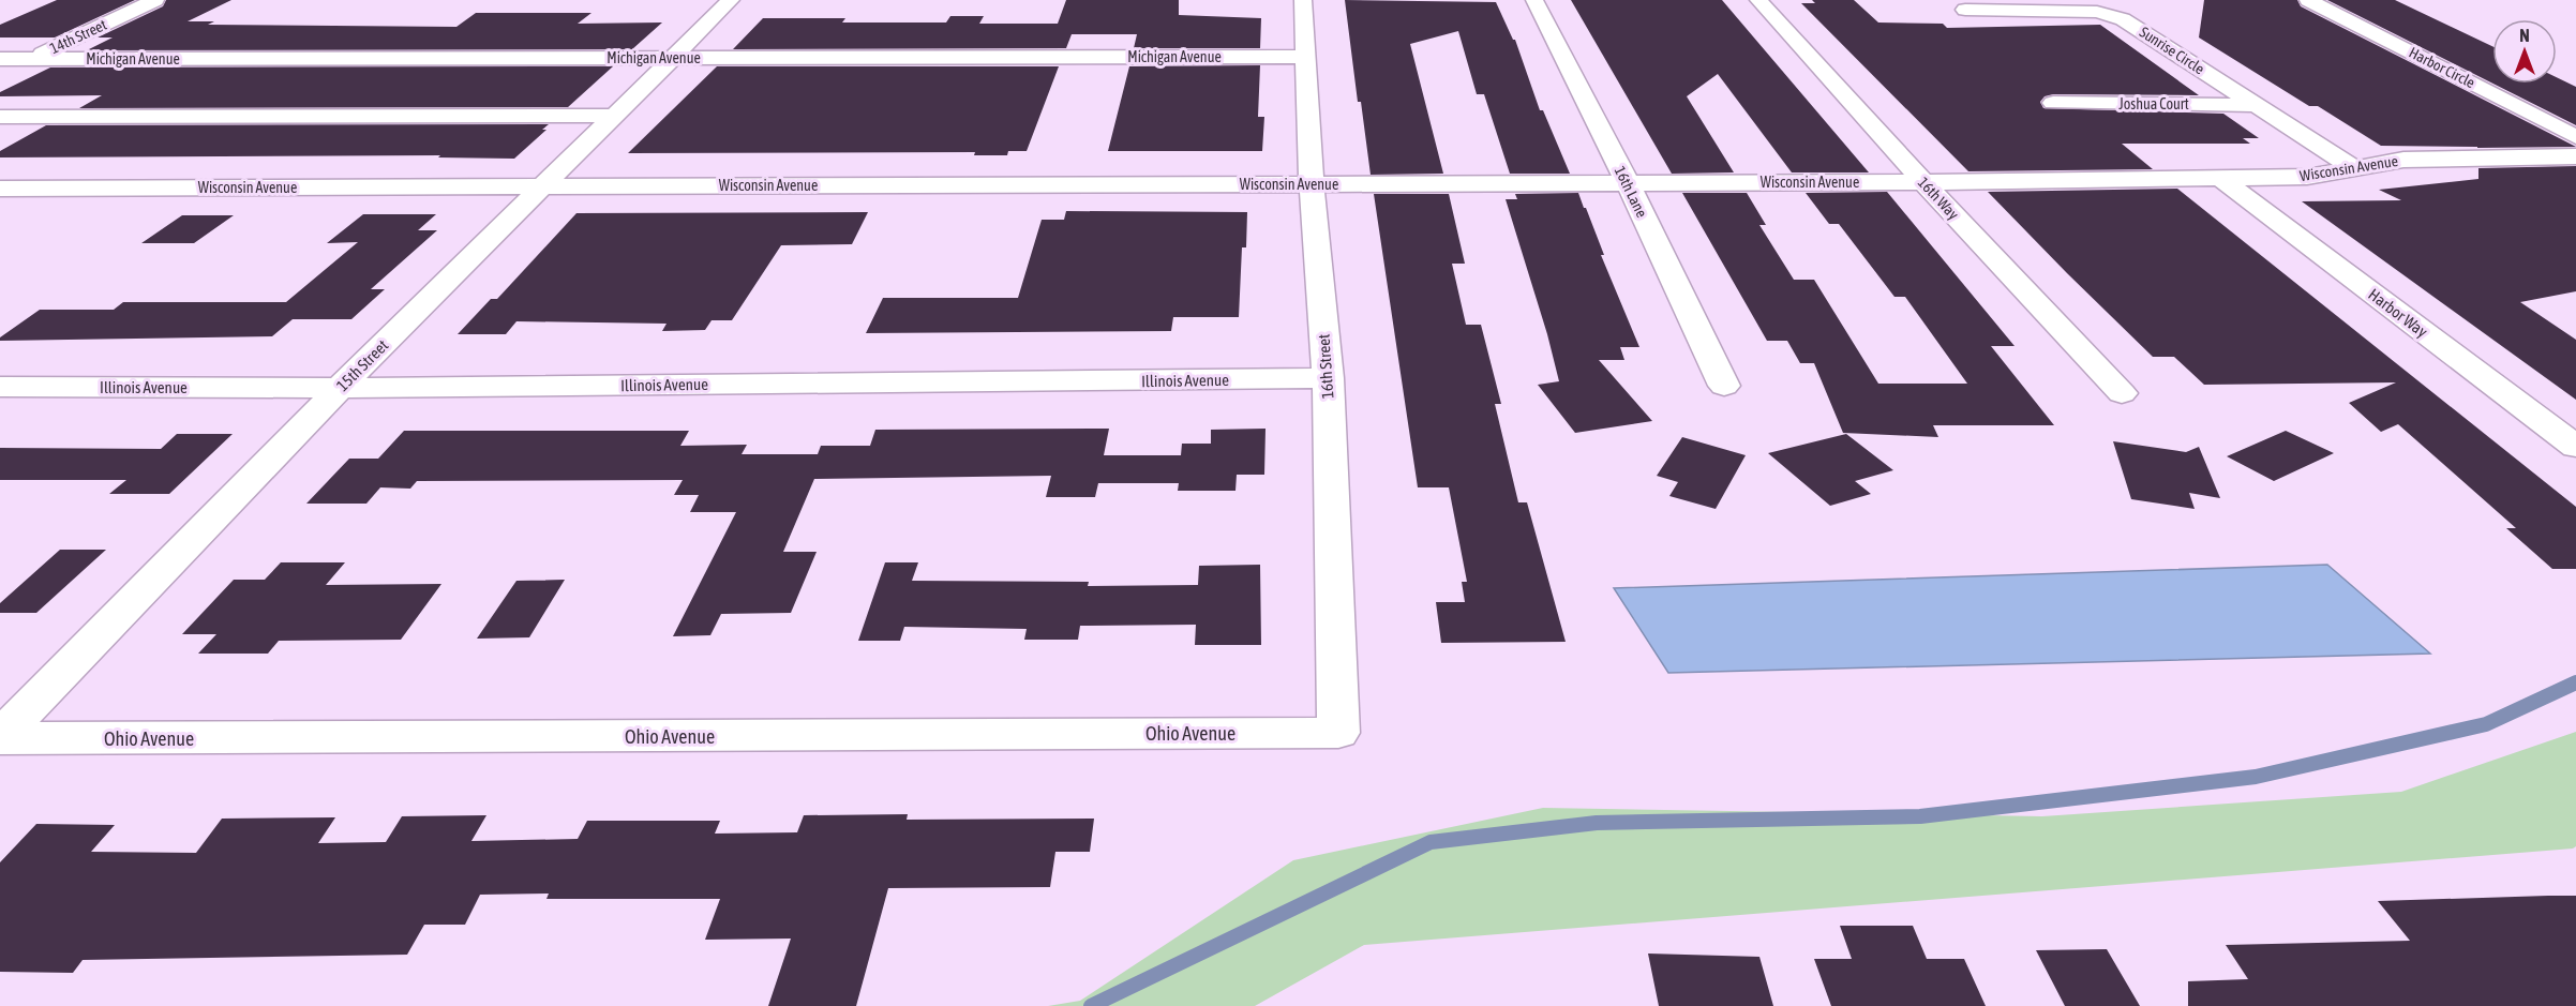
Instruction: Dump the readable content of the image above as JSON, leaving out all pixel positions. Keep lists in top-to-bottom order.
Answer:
{
  "streets": {
    "street": [
      "14th Street",
      "Sunrise Circle",
      "Michigan Avenue",
      "Harbor Circle",
      "Joshua Court",
      "Wisconsin Avenue",
      "16th Lane",
      "16th Way",
      "Harbor Way",
      "15th Street",
      "16th Street",
      "Illinois Avenue",
      "Ohio Avenue"
    ]
  },
  "crossings": [
    ["14th Street", "Michigan Avenue"],
    ["Sunrise Circle", "Joshua Court"],
    ["Sunrise Circle", "Wisconsin Avenue"],
    ["Michigan Avenue", "15th Street"],
    ["Michigan Avenue", "16th Street"],
    ["Wisconsin Avenue", "16th Lane"],
    ["Wisconsin Avenue", "16th Way"],
    ["Wisconsin Avenue", "Harbor Way"],
    ["Wisconsin Avenue", "15th Street"],
    ["Wisconsin Avenue", "16th Street"],
    ["15th Street", "Illinois Avenue"],
    ["15th Street", "Ohio Avenue"],
    ["16th Street", "Illinois Avenue"],
    ["16th Street", "Ohio Avenue"]
  ],
  "north": "top"
}
